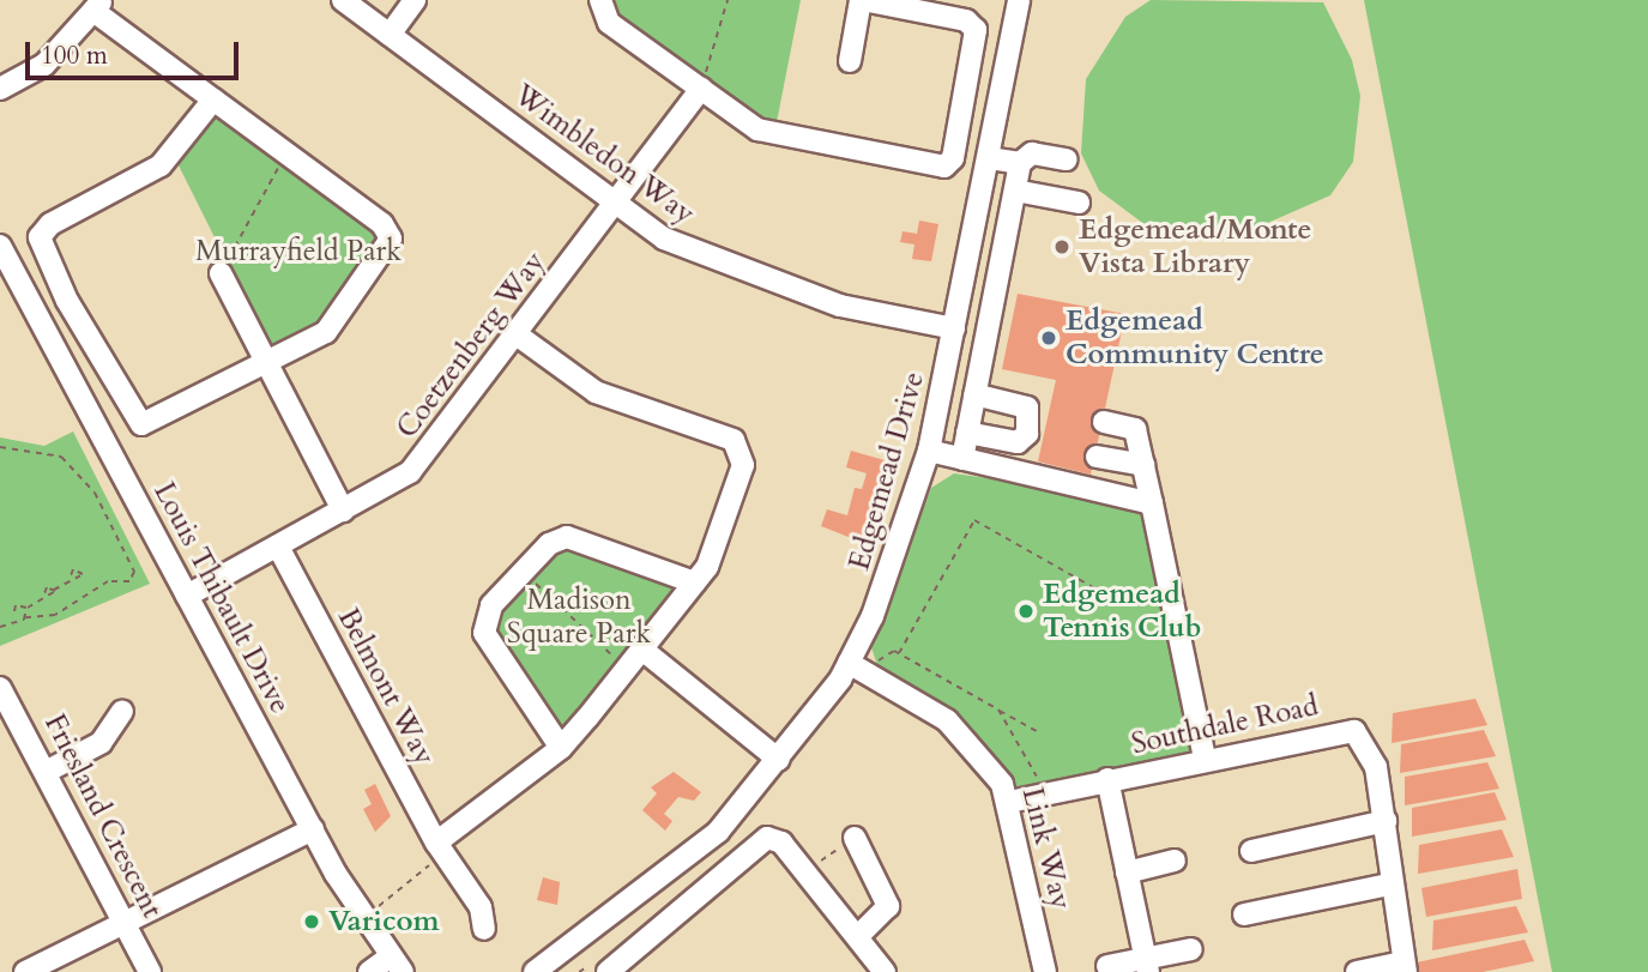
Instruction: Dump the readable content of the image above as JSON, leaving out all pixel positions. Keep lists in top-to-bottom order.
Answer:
{
  "streets": {
    "street": [
      "Wimbledon Way",
      "Coetzenberg Way",
      "Edgemead Drive",
      "Louis Thibault Drive",
      "Belmont Way",
      "Southdale Road",
      "Friesland Crescent",
      "Link Way"
    ]
  },
  "crossings": [
    ["Wimbledon Way", "Coetzenberg Way"],
    ["Wimbledon Way", "Edgemead Drive"],
    ["Coetzenberg Way", "Louis Thibault Drive"],
    ["Coetzenberg Way", "Belmont Way"],
    ["Edgemead Drive", "Link Way"],
    ["Southdale Road", "Link Way"]
  ],
  "parks": ["Murrayfield Park", "Madison Square Park"],
  "places": [
    "Edgemead/Monte Vista Library",
    "Edgemead Community Centre",
    "Edgemead Tennis Club",
    "Varicom"
  ],
  "scale_bar": "100 m"
}
